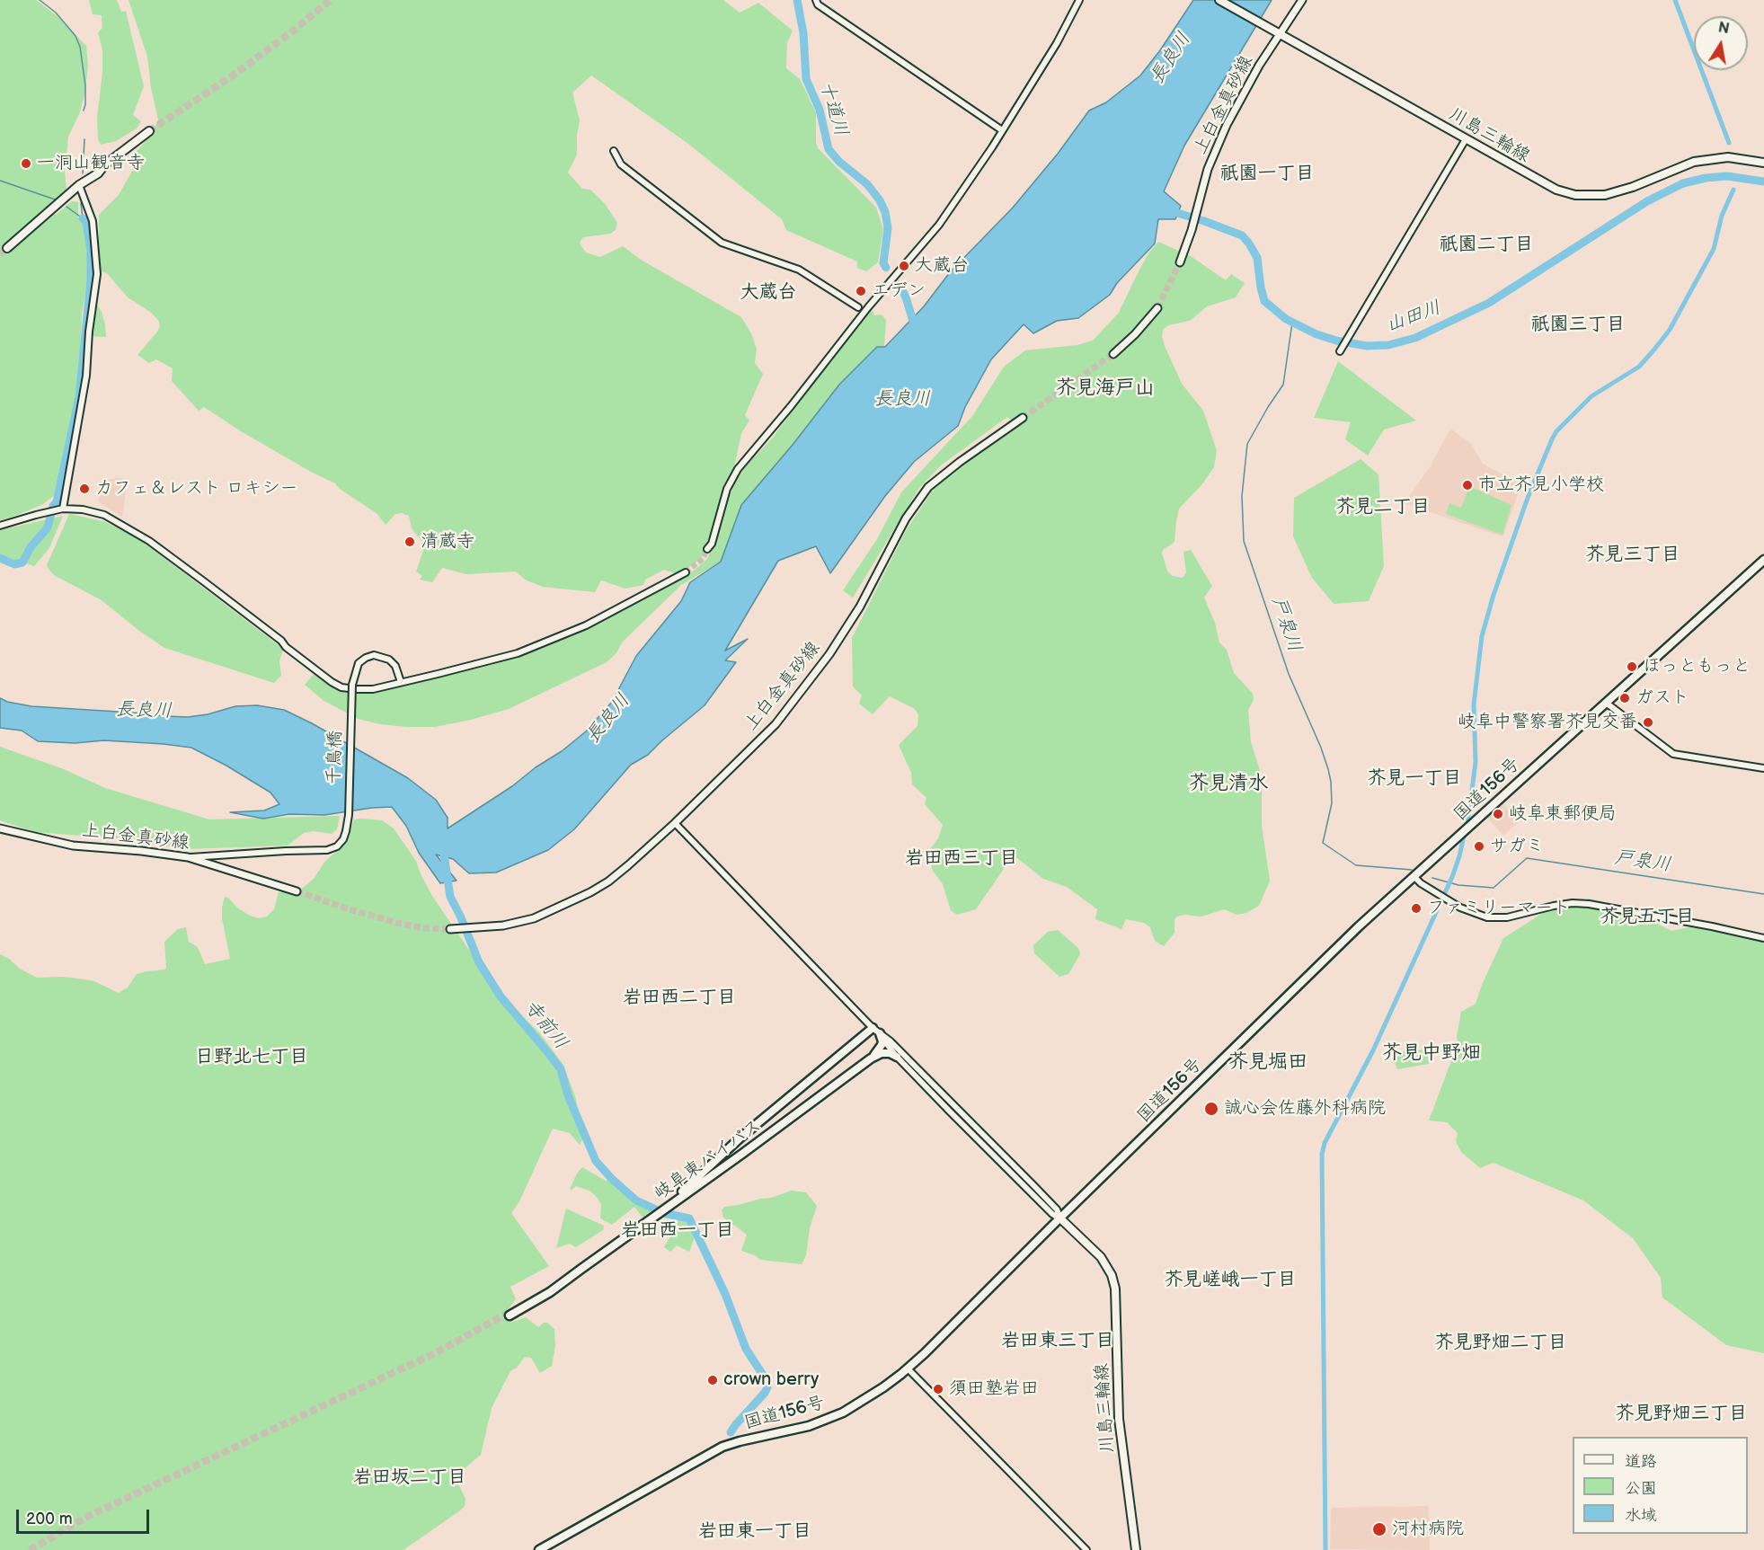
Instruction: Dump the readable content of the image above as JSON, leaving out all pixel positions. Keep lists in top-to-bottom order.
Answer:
{
  "streets": {
    "highway": ["国道156号", "岐阜東バイパス"],
    "main road": ["上白金真砂線", "川島三輪線"],
    "street": ["千鳥橋"]
  },
  "crossings": [
    ["上白金真砂線", "川島三輪線"],
    ["上白金真砂線", "千鳥橋"],
    ["川島三輪線", "国道156号"]
  ],
  "districts": [
    "祇園一丁目",
    "祇園二丁目",
    "大蔵台",
    "祇園三丁目",
    "芥見海戸山",
    "芥見二丁目",
    "芥見三丁目",
    "芥見一丁目",
    "芥見清水",
    "岩田西三丁目",
    "芥見五丁目",
    "岩田西二丁目",
    "芥見中野畑",
    "日野北七丁目",
    "芥見堀田",
    "岩田西一丁目",
    "芥見嵯峨一丁目",
    "岩田東三丁目",
    "芥見野畑二丁目",
    "芥見野畑三丁目",
    "岩田坂二丁目",
    "岩田東一丁目"
  ],
  "water": [
    "長良川",
    "十道川",
    "山田川",
    "戸泉川",
    "寺前川"
  ],
  "places": [
    "一洞山観音寺",
    "大蔵台",
    "エデン",
    "市立芥見小学校",
    "カフェ＆レスト ロキシー",
    "清蔵寺",
    "ほっともっと",
    "ガスト",
    "岐阜中警察署芥見交番",
    "岐阜東郵便局",
    "サガミ",
    "ファミリーマート",
    "誠心会佐藤外科病院",
    "crown berry",
    "須田塾岩田",
    "河村病院"
  ],
  "legend": ["道路", "公園", "水域"],
  "scale_bar": "200 m",
  "north": "top"
}
